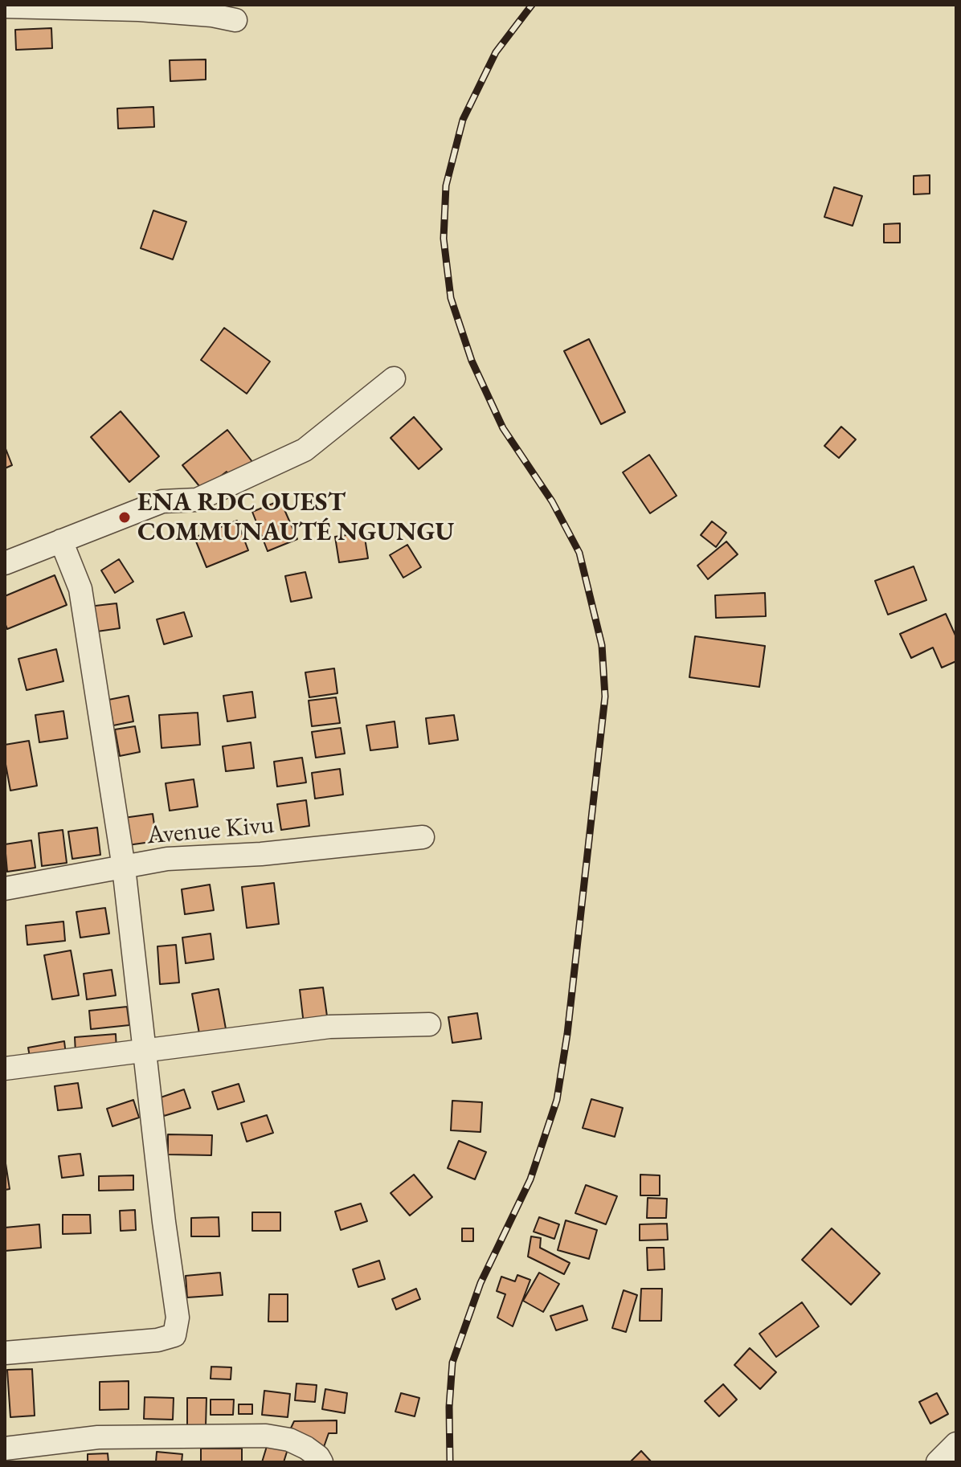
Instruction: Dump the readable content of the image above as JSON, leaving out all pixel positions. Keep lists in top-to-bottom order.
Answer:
{
  "streets": {
    "street": ["Avenue Kivu"]
  },
  "places": ["ENA RDC OUEST COMMUNAUTÉ NGUNGU"]
}
